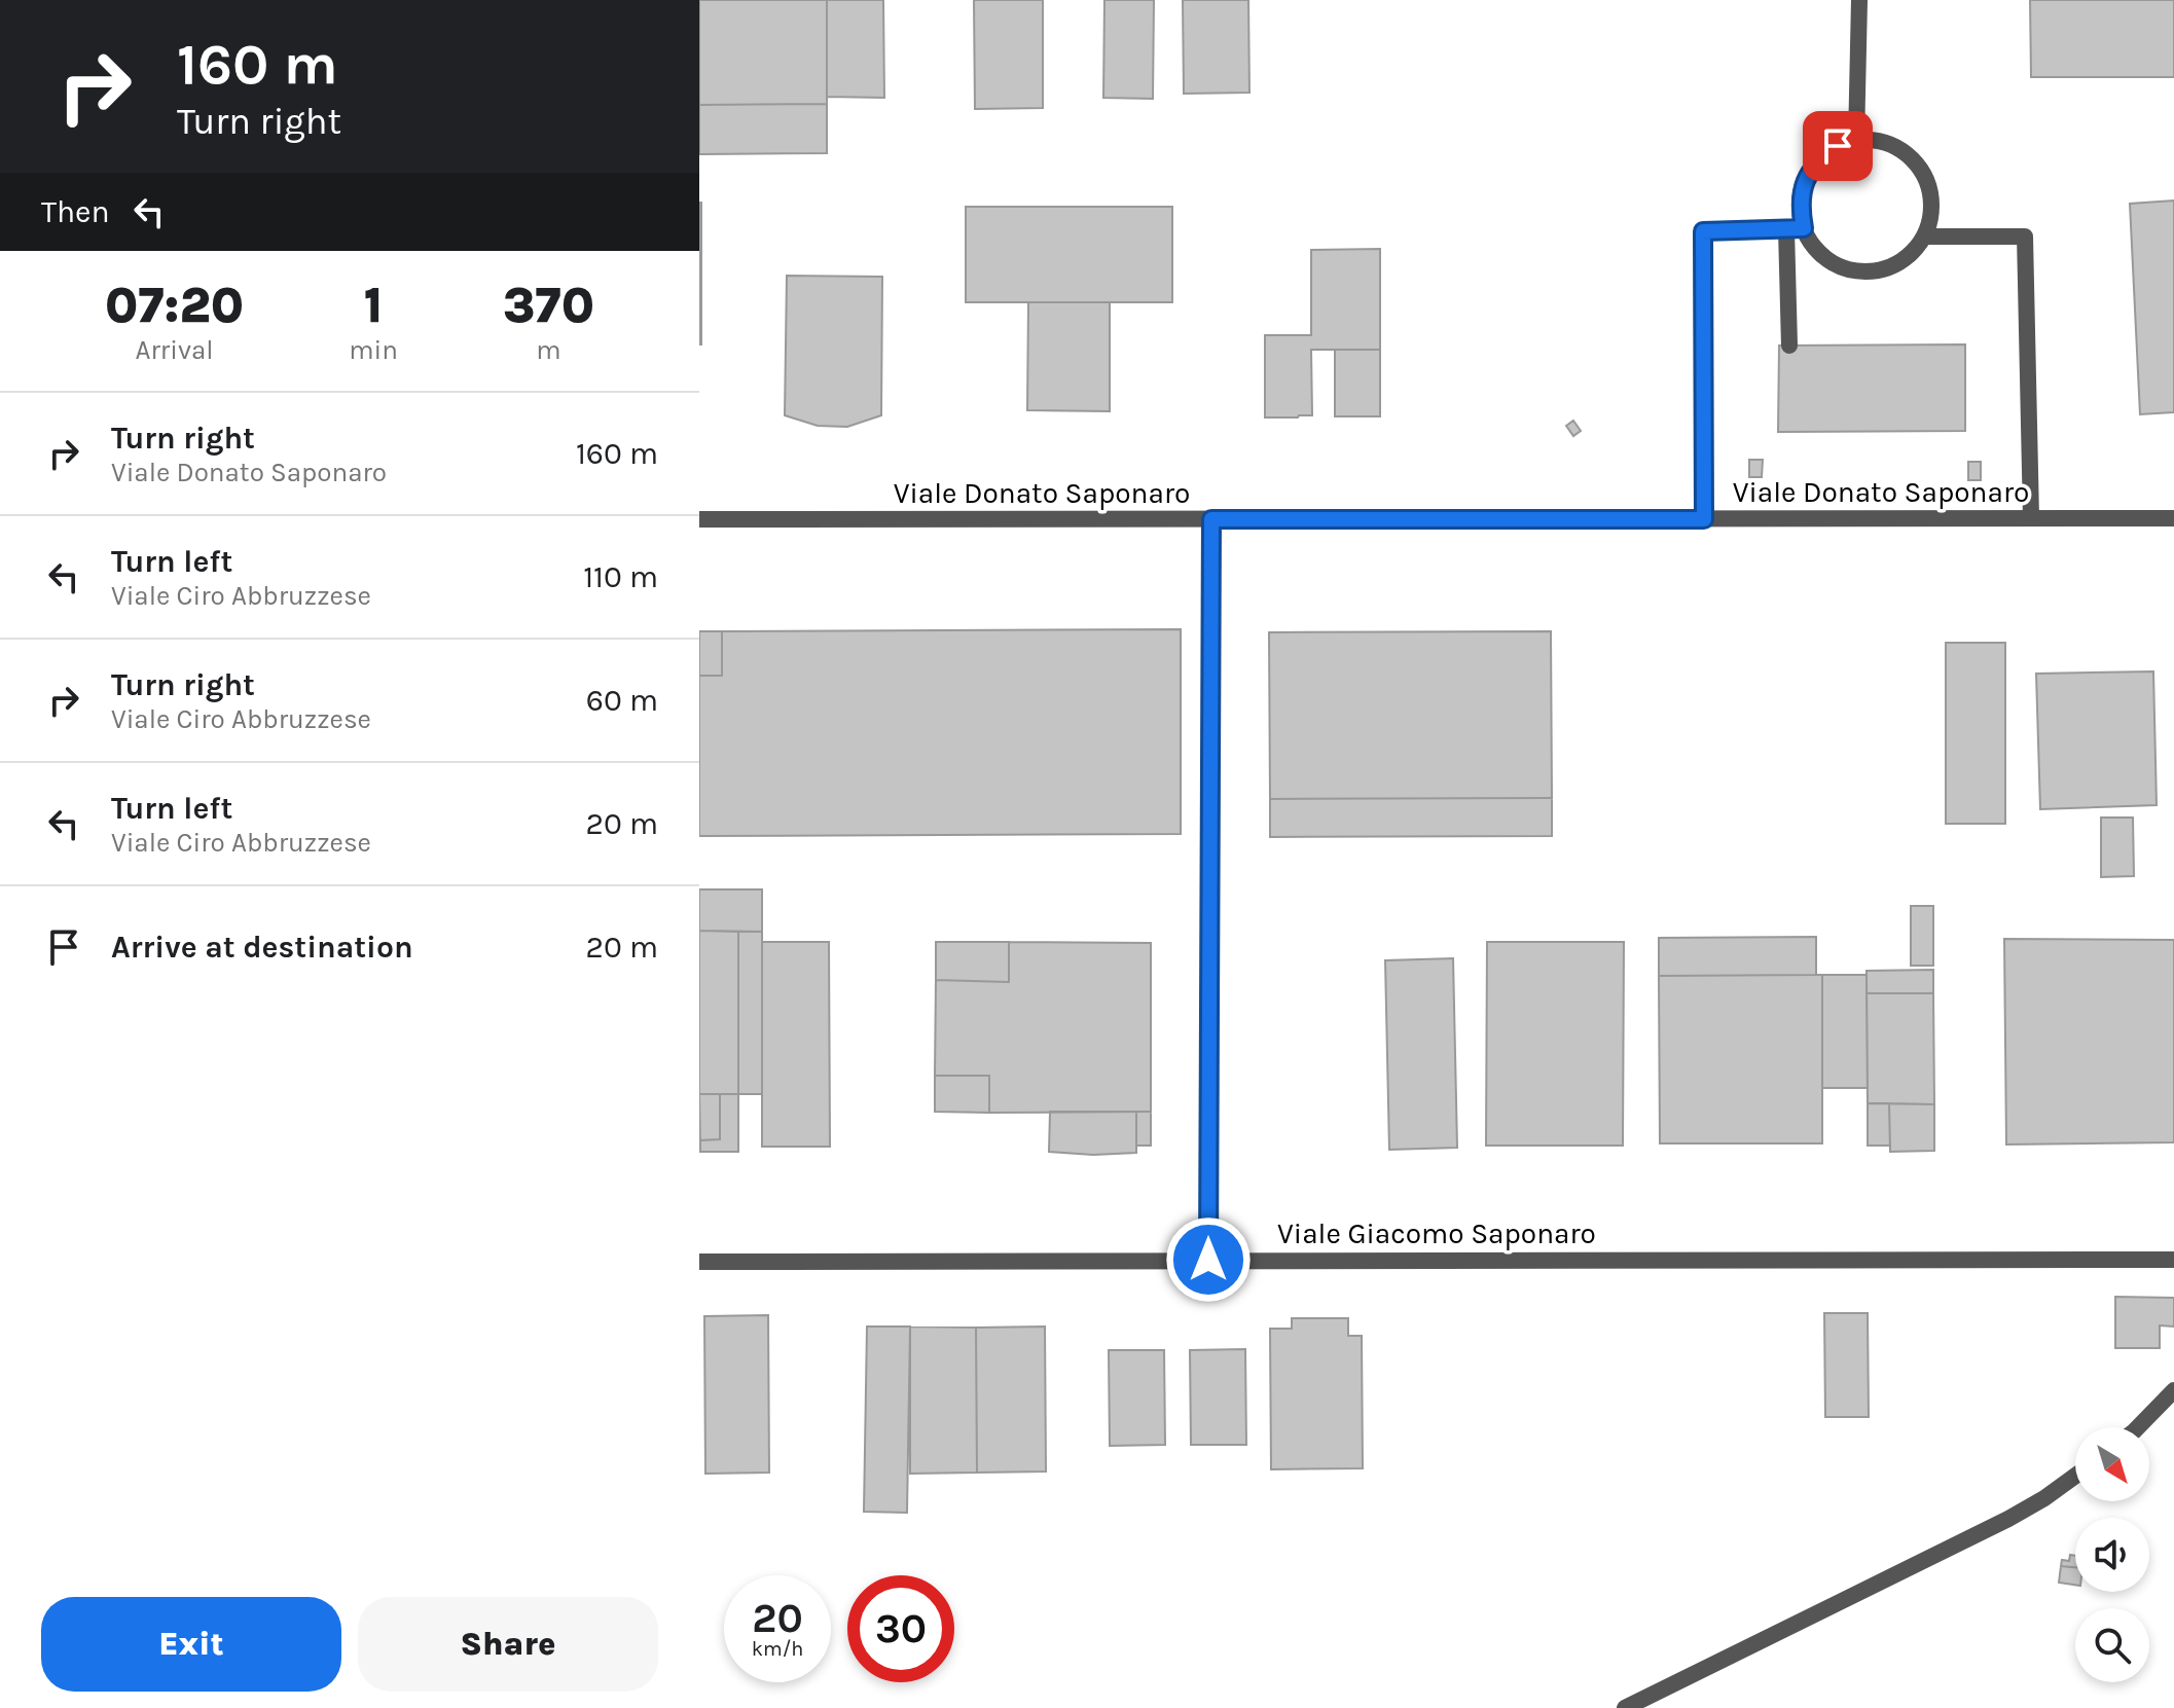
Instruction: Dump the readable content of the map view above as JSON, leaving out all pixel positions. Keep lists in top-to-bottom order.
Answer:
{
  "streets": {
    "street": ["Viale Donato Saponaro", "Viale Giacomo Saponaro"]
  },
  "north": "bottom right",
  "page": {
    "turn": ["160 m", "Turn right"],
    "then": "Then",
    "eta": [
      "07:20",
      "Arrival",
      "1",
      "min",
      "370",
      "m"
    ],
    "list": [
      {
        "name": "Turn right",
        "note": "Viale Donato Saponaro",
        "value": "160 m"
      },
      {
        "name": "Turn left",
        "note": "Viale Ciro Abbruzzese",
        "value": "110 m"
      },
      {
        "name": "Turn right",
        "note": "Viale Ciro Abbruzzese",
        "value": "60 m"
      },
      {
        "name": "Turn left",
        "note": "Viale Ciro Abbruzzese",
        "value": "20 m"
      },
      {
        "name": "Arrive at destination",
        "value": "20 m"
      }
    ],
    "speed": "20 km/h",
    "limit": "30",
    "buttons": ["Exit", "Share"]
  }
}
